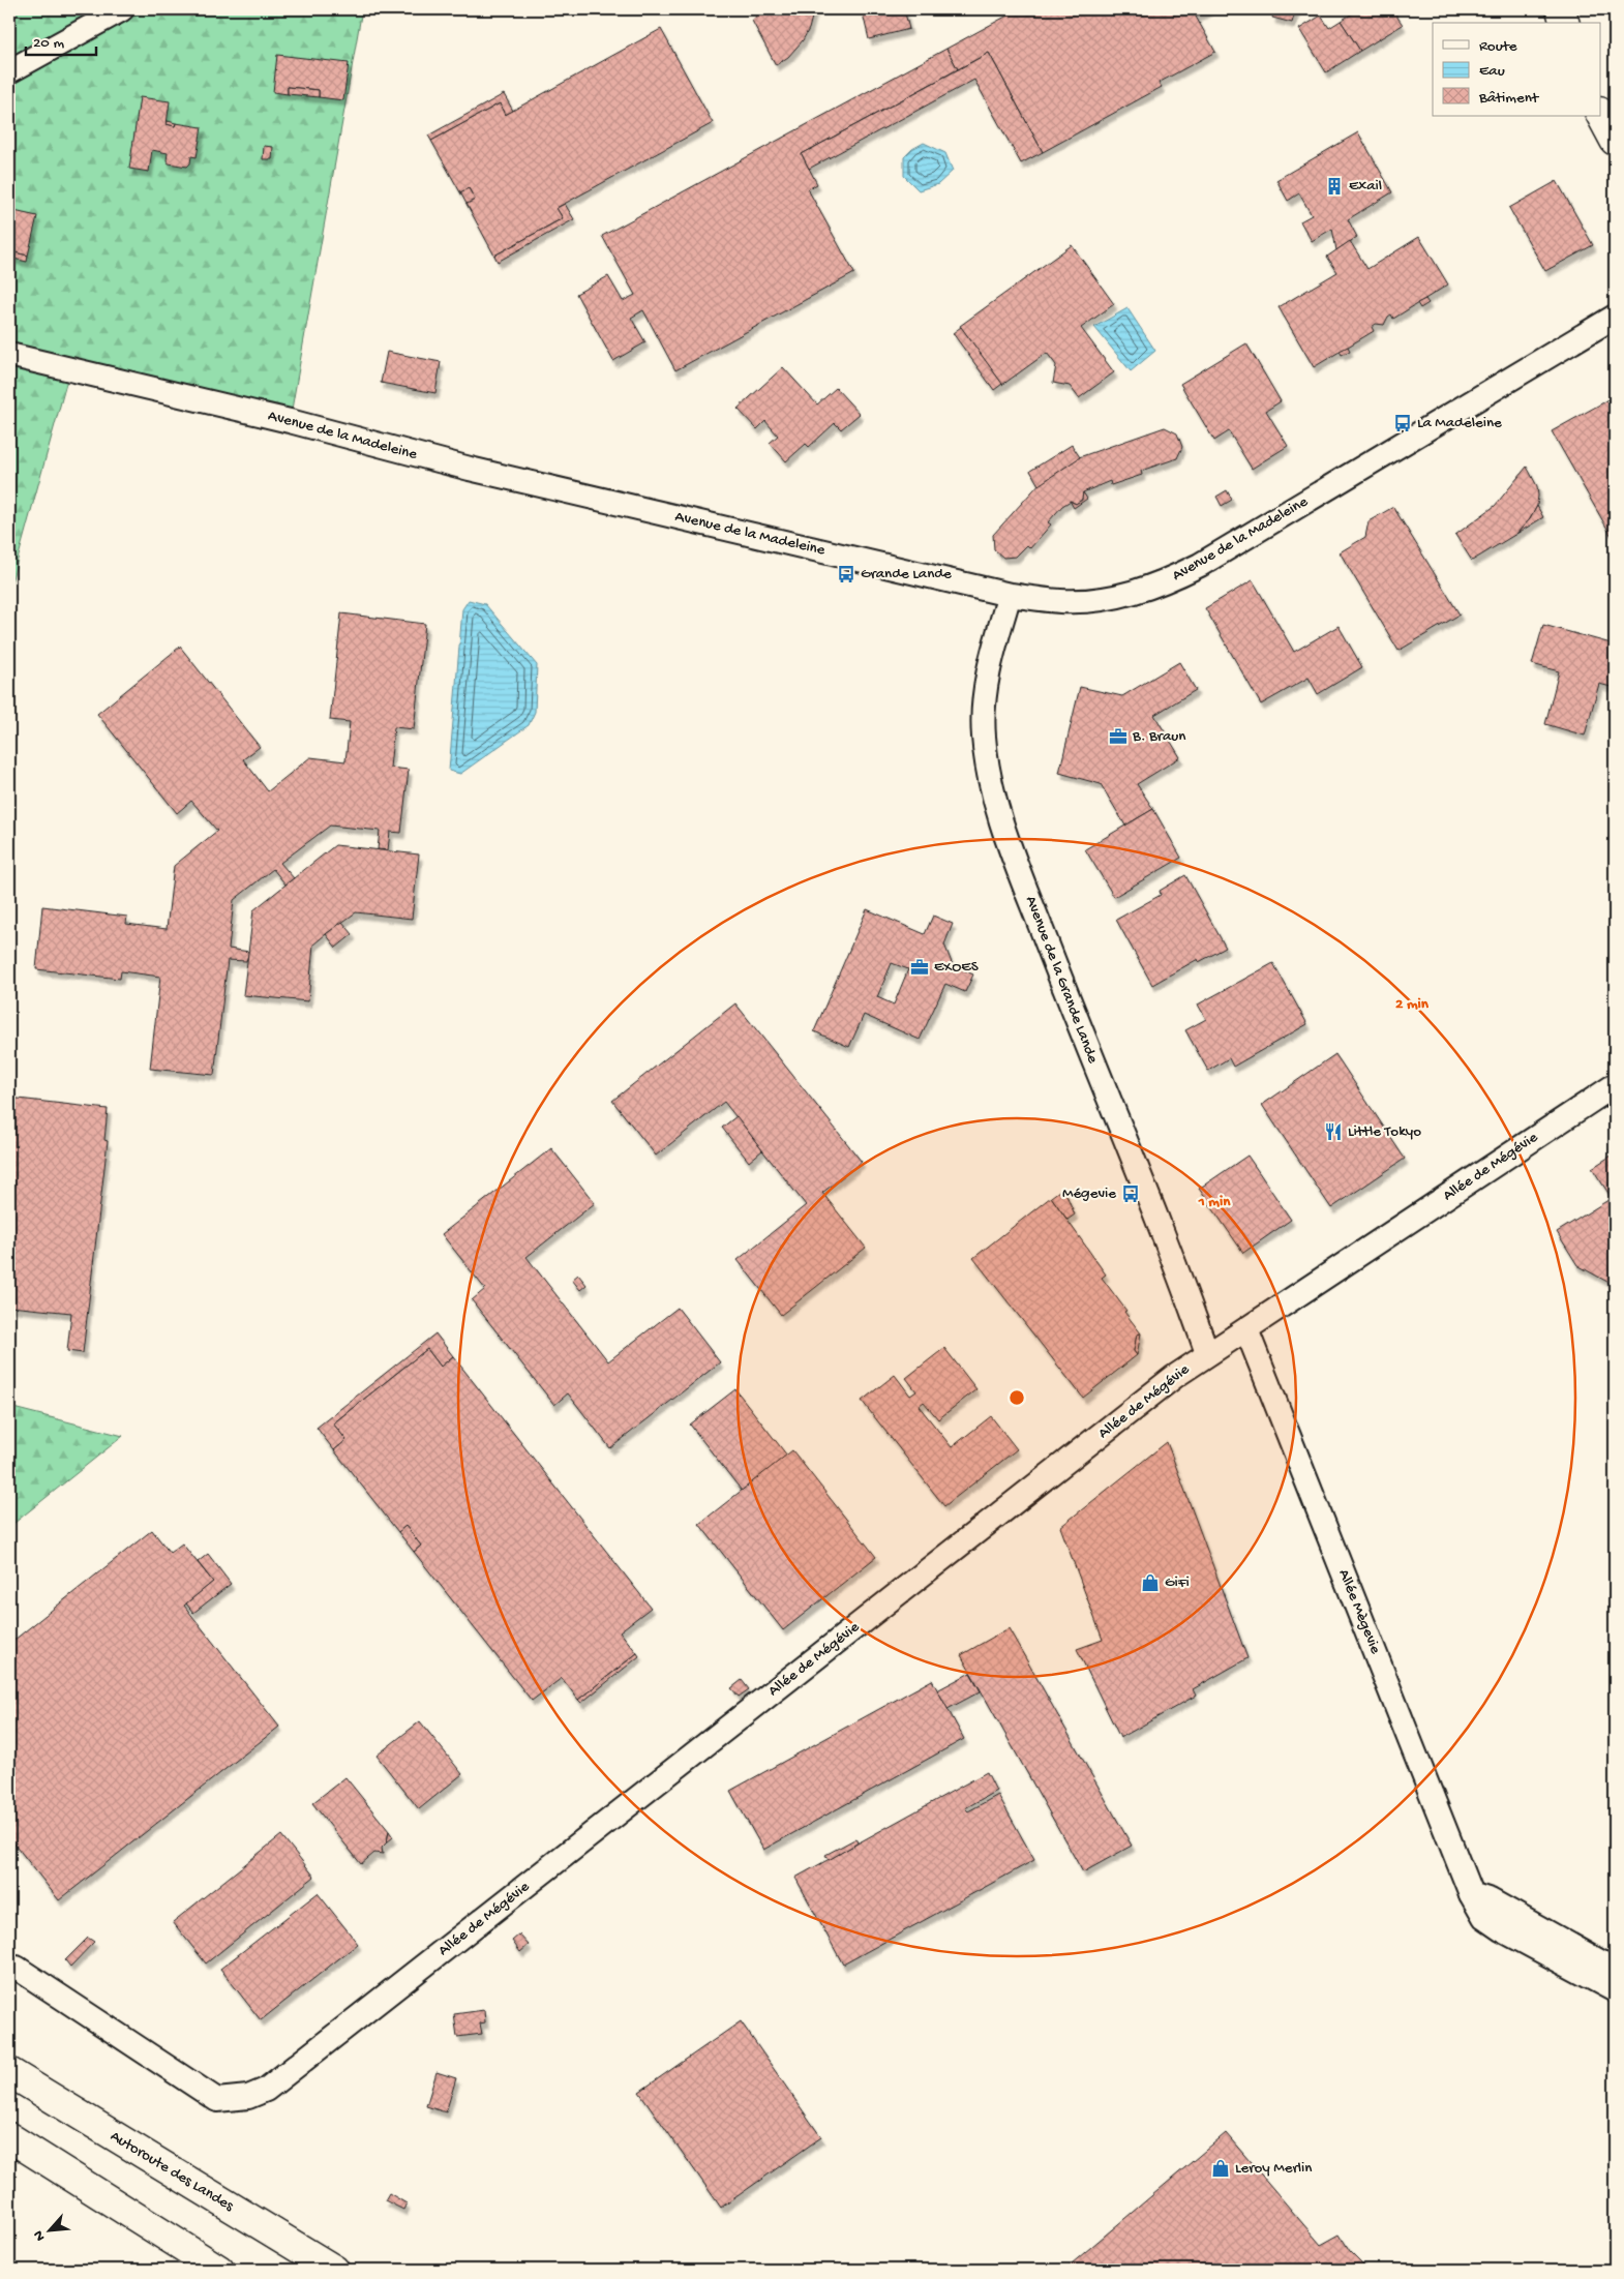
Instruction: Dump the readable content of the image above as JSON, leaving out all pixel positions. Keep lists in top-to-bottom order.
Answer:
{
  "streets": {
    "main road": ["Autoroute des Landes"],
    "street": [
      "Avenue de la Madeleine",
      "Avenue de la Grande Lande",
      "Allée de Mégévie",
      "Allée Mègevie"
    ]
  },
  "crossings": [
    ["Avenue de la Madeleine", "Avenue de la Grande Lande"],
    ["Avenue de la Grande Lande", "Allée de Mégévie"],
    ["Allée de Mégévie", "Allée Mègevie"]
  ],
  "places": {
    "building": ["Exail"],
    "bus stop": ["La Madeleine", "Grande Lande", "Mégevie"],
    "office": ["B. Braun", "EXOES"],
    "restaurant": ["Little Tokyo"],
    "shop": ["GiFi", "Leroy Merlin"]
  },
  "legend": ["Route", "Eau", "Bâtiment"],
  "scale_bar": "20 m",
  "north": "bottom left",
  "rings": ["2 min", "1 min"]
}
